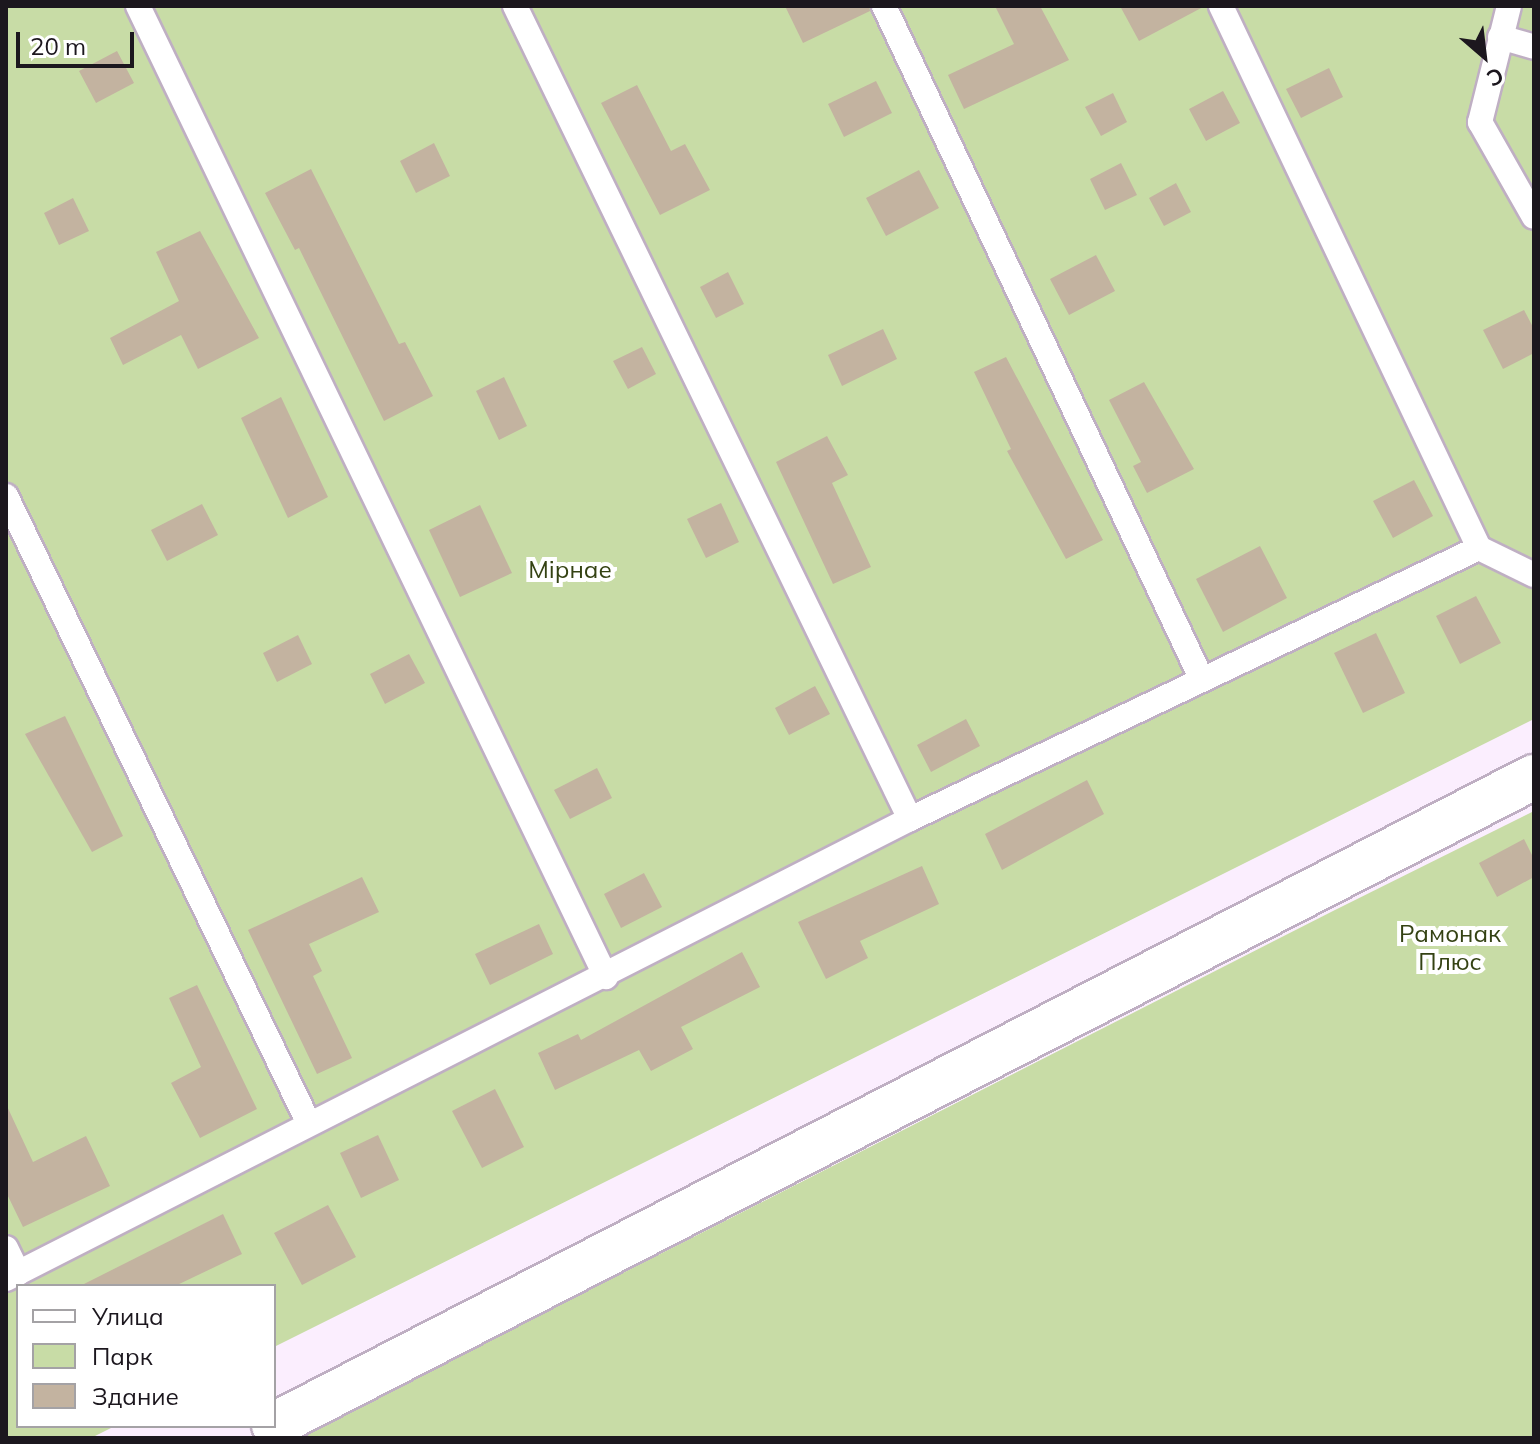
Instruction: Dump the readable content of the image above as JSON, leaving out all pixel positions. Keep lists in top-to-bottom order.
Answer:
{
  "parks": ["Мірнае", "Рамонак Плюс"],
  "legend": ["Улица", "Парк", "Здание"],
  "scale_bar": "20 m",
  "north": "bottom right"
}
